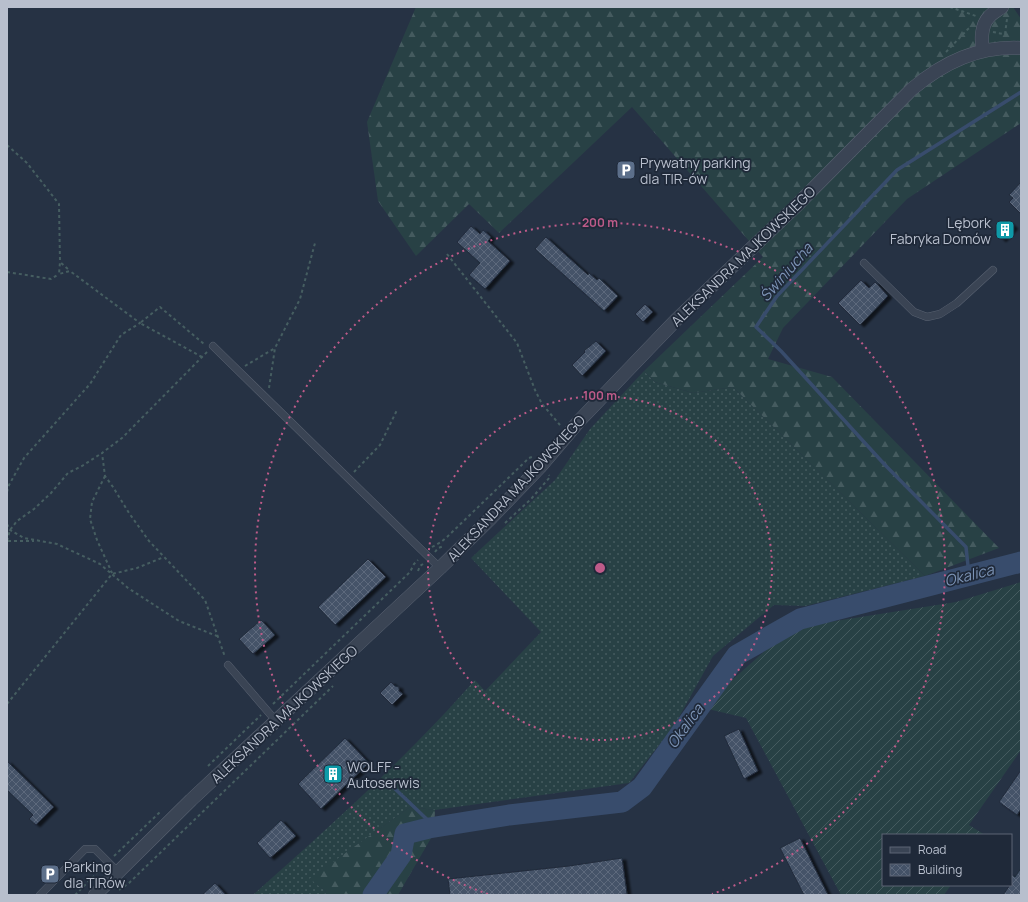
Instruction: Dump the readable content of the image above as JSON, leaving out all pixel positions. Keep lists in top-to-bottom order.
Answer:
{
  "streets": {
    "street": ["ALEKSANDRA MAJKOWSKIEGO"]
  },
  "water": ["Świniucha", "Okalica"],
  "places": {
    "parking": ["Prywatny parking dla TIR-ów", "Parking dla TIRów"],
    "building": ["Lębork Fabryka Domów", "WOLFF - Autoserwis"]
  },
  "legend": ["Road", "Building"],
  "rings": ["200 m", "100 m"]
}
